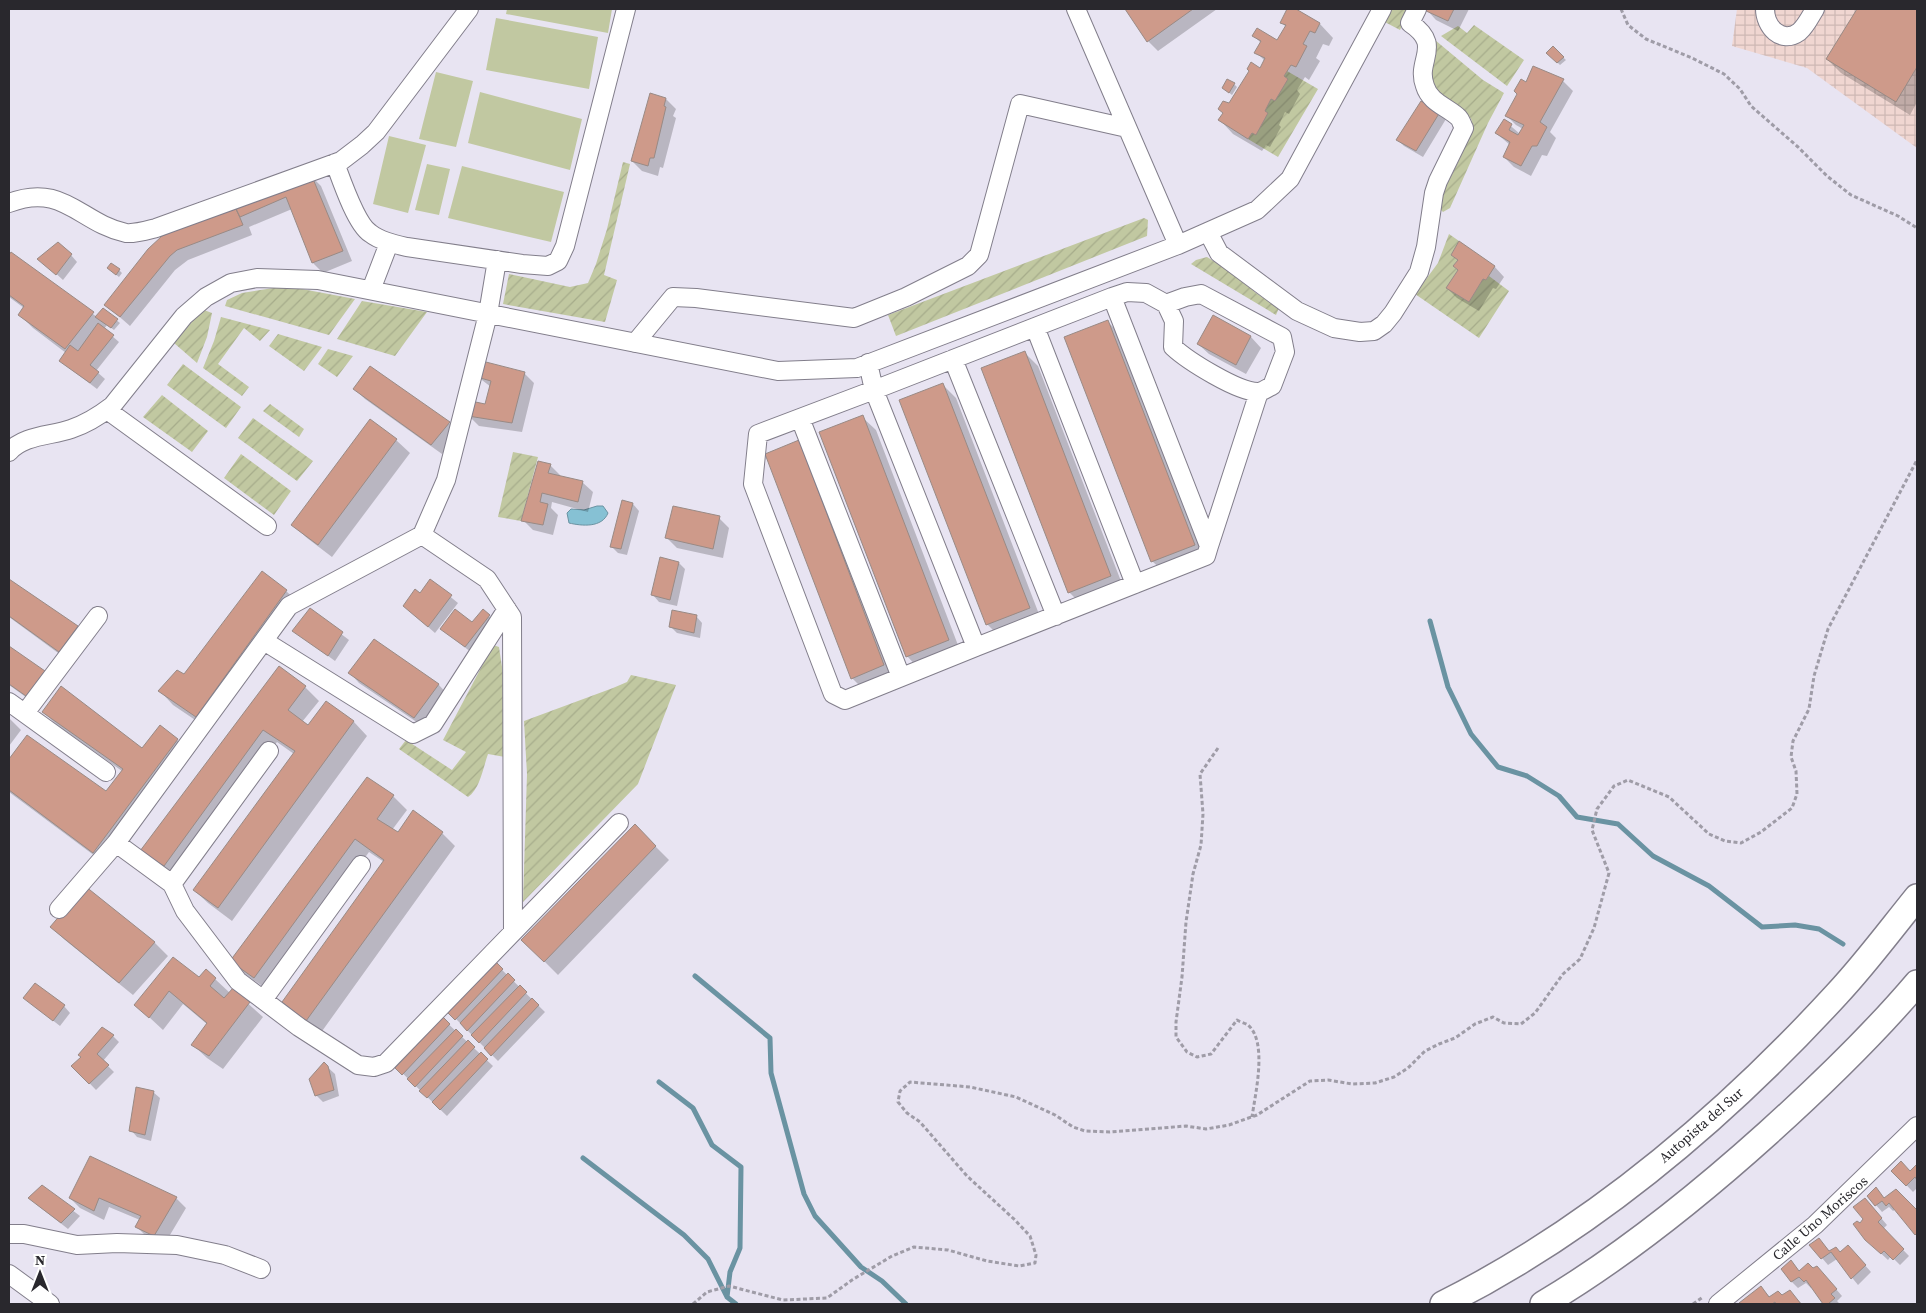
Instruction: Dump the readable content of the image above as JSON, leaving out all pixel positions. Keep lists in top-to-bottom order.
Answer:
{
  "streets": {
    "highway": ["Autopista del Sur"],
    "street": ["Calle Uno Moriscos"]
  },
  "north": "top"
}
